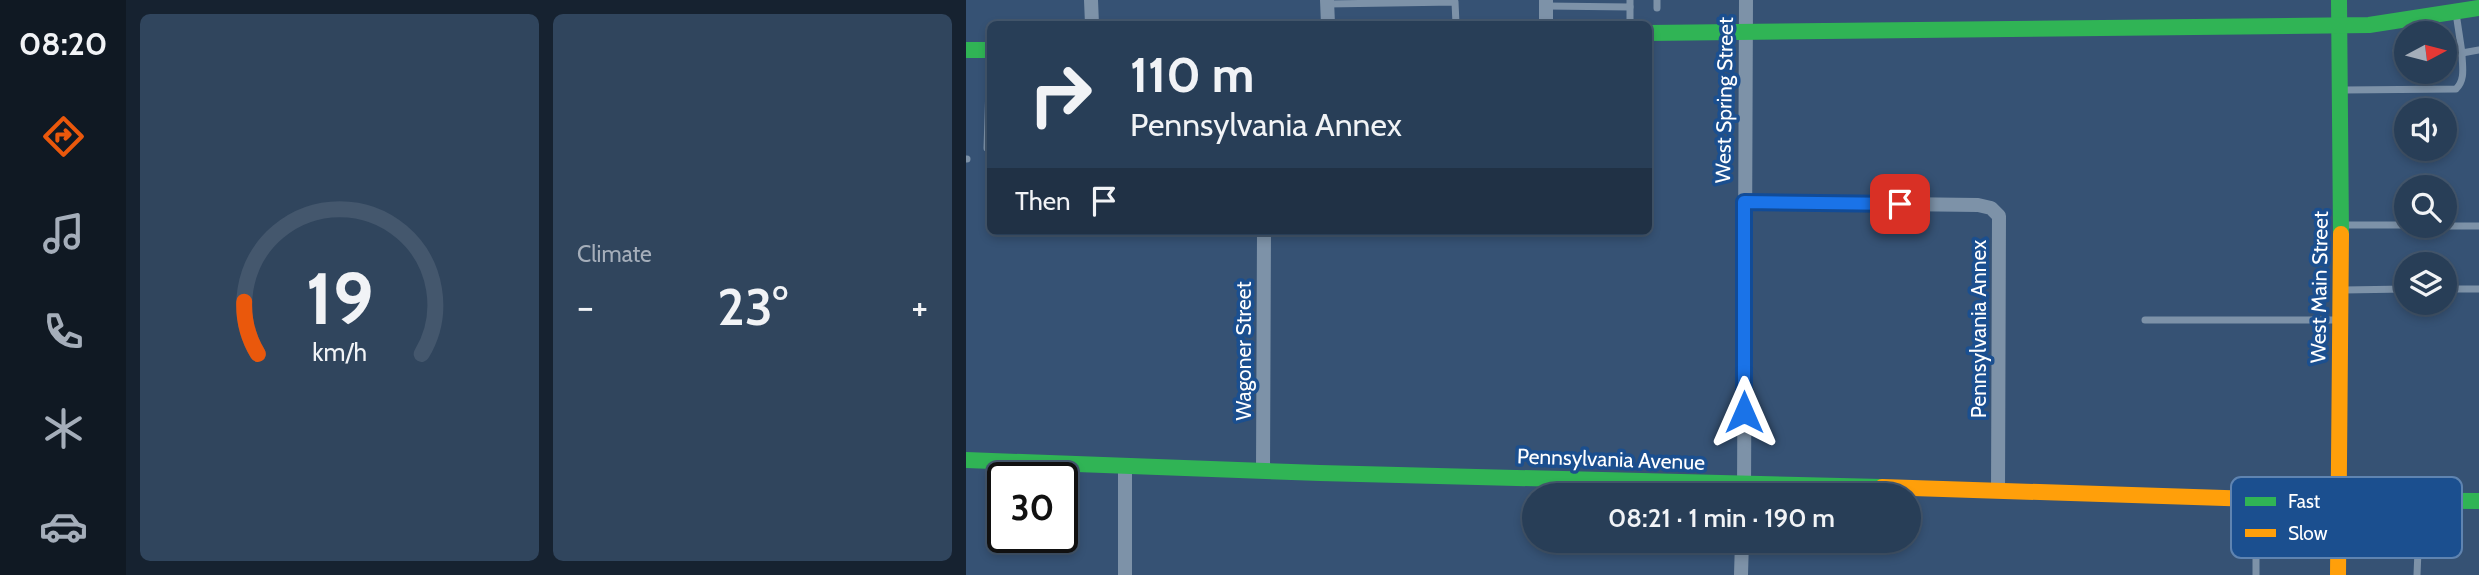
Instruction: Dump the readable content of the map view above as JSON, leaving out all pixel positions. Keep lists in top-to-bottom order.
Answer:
{
  "streets": {
    "street": [
      "West Spring Street",
      "West Main Street",
      "Pennsylvania Annex",
      "Wagoner Street",
      "Pennsylvania Avenue"
    ]
  },
  "crossings": [
    ["West Spring Street", "Pennsylvania Annex"],
    ["Pennsylvania Annex", "Pennsylvania Avenue"],
    ["Wagoner Street", "Pennsylvania Avenue"]
  ],
  "legend": ["Fast", "Slow"],
  "north": "right",
  "page": {
    "tabs": "08:20",
    "tile": "Climate",
    "turn": ["110 m", "Pennsylvania Annex"],
    "then": "Then",
    "heat": ["−", "23°", "+"],
    "limit": "30",
    "trip": "08:21 · 1 min · 190 m",
    "gauge": ["19", "km/h"]
  }
}
